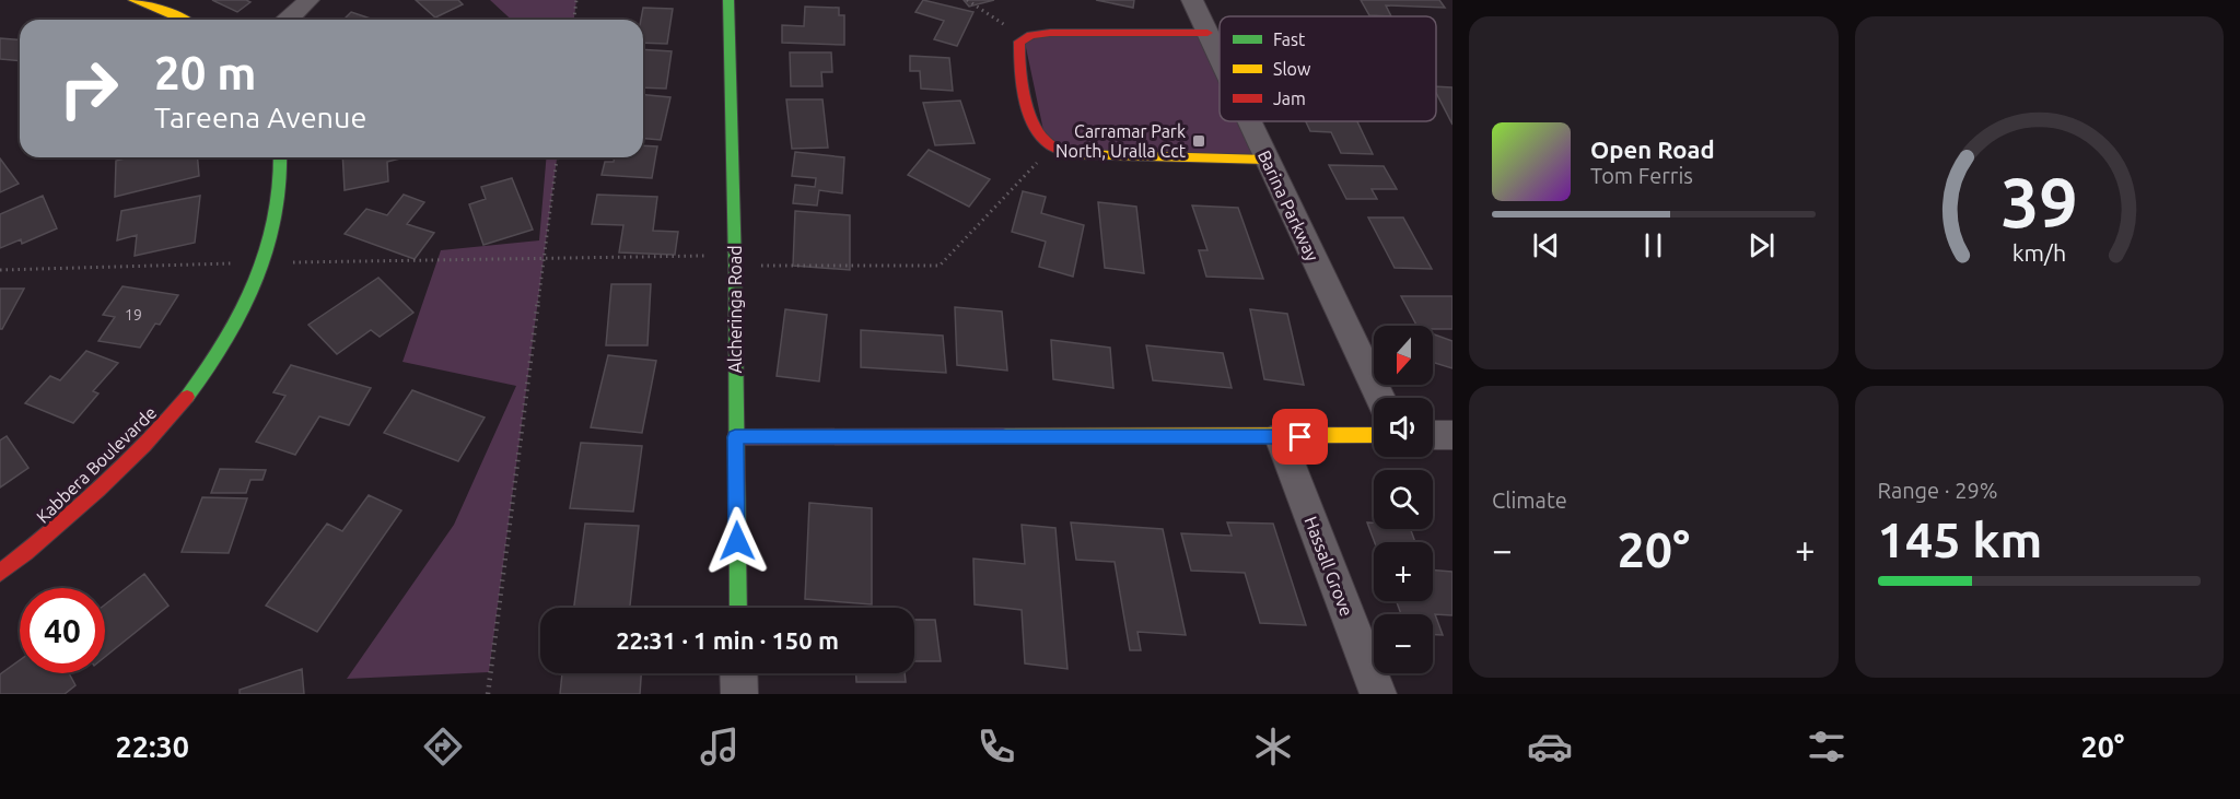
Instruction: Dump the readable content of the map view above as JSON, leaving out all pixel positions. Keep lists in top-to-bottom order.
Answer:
{
  "streets": {
    "street": [
      "Barina Parkway",
      "Alcheringa Road",
      "Kabbera Boulevarde",
      "Hassall Grove"
    ]
  },
  "places": {
    "transit": ["Carramar Park North, Uralla Cct"]
  },
  "house_numbers": ["19"],
  "legend": ["Fast", "Slow", "Jam"],
  "north": "bottom",
  "page": {
    "turn": ["20 m", "Tareena Avenue"],
    "song": ["Open Road", "Tom Ferris"],
    "map_buttons": ["+", "−"],
    "tile": [
      "Climate",
      ["Range · 29%", "145 km"]
    ],
    "heat": ["−", "20°", "+"],
    "limit": "40",
    "trip": "22:31 · 1 min · 150 m",
    "tabs": ["22:30", "20°"],
    "gauge": ["39", "km/h"]
  }
}
